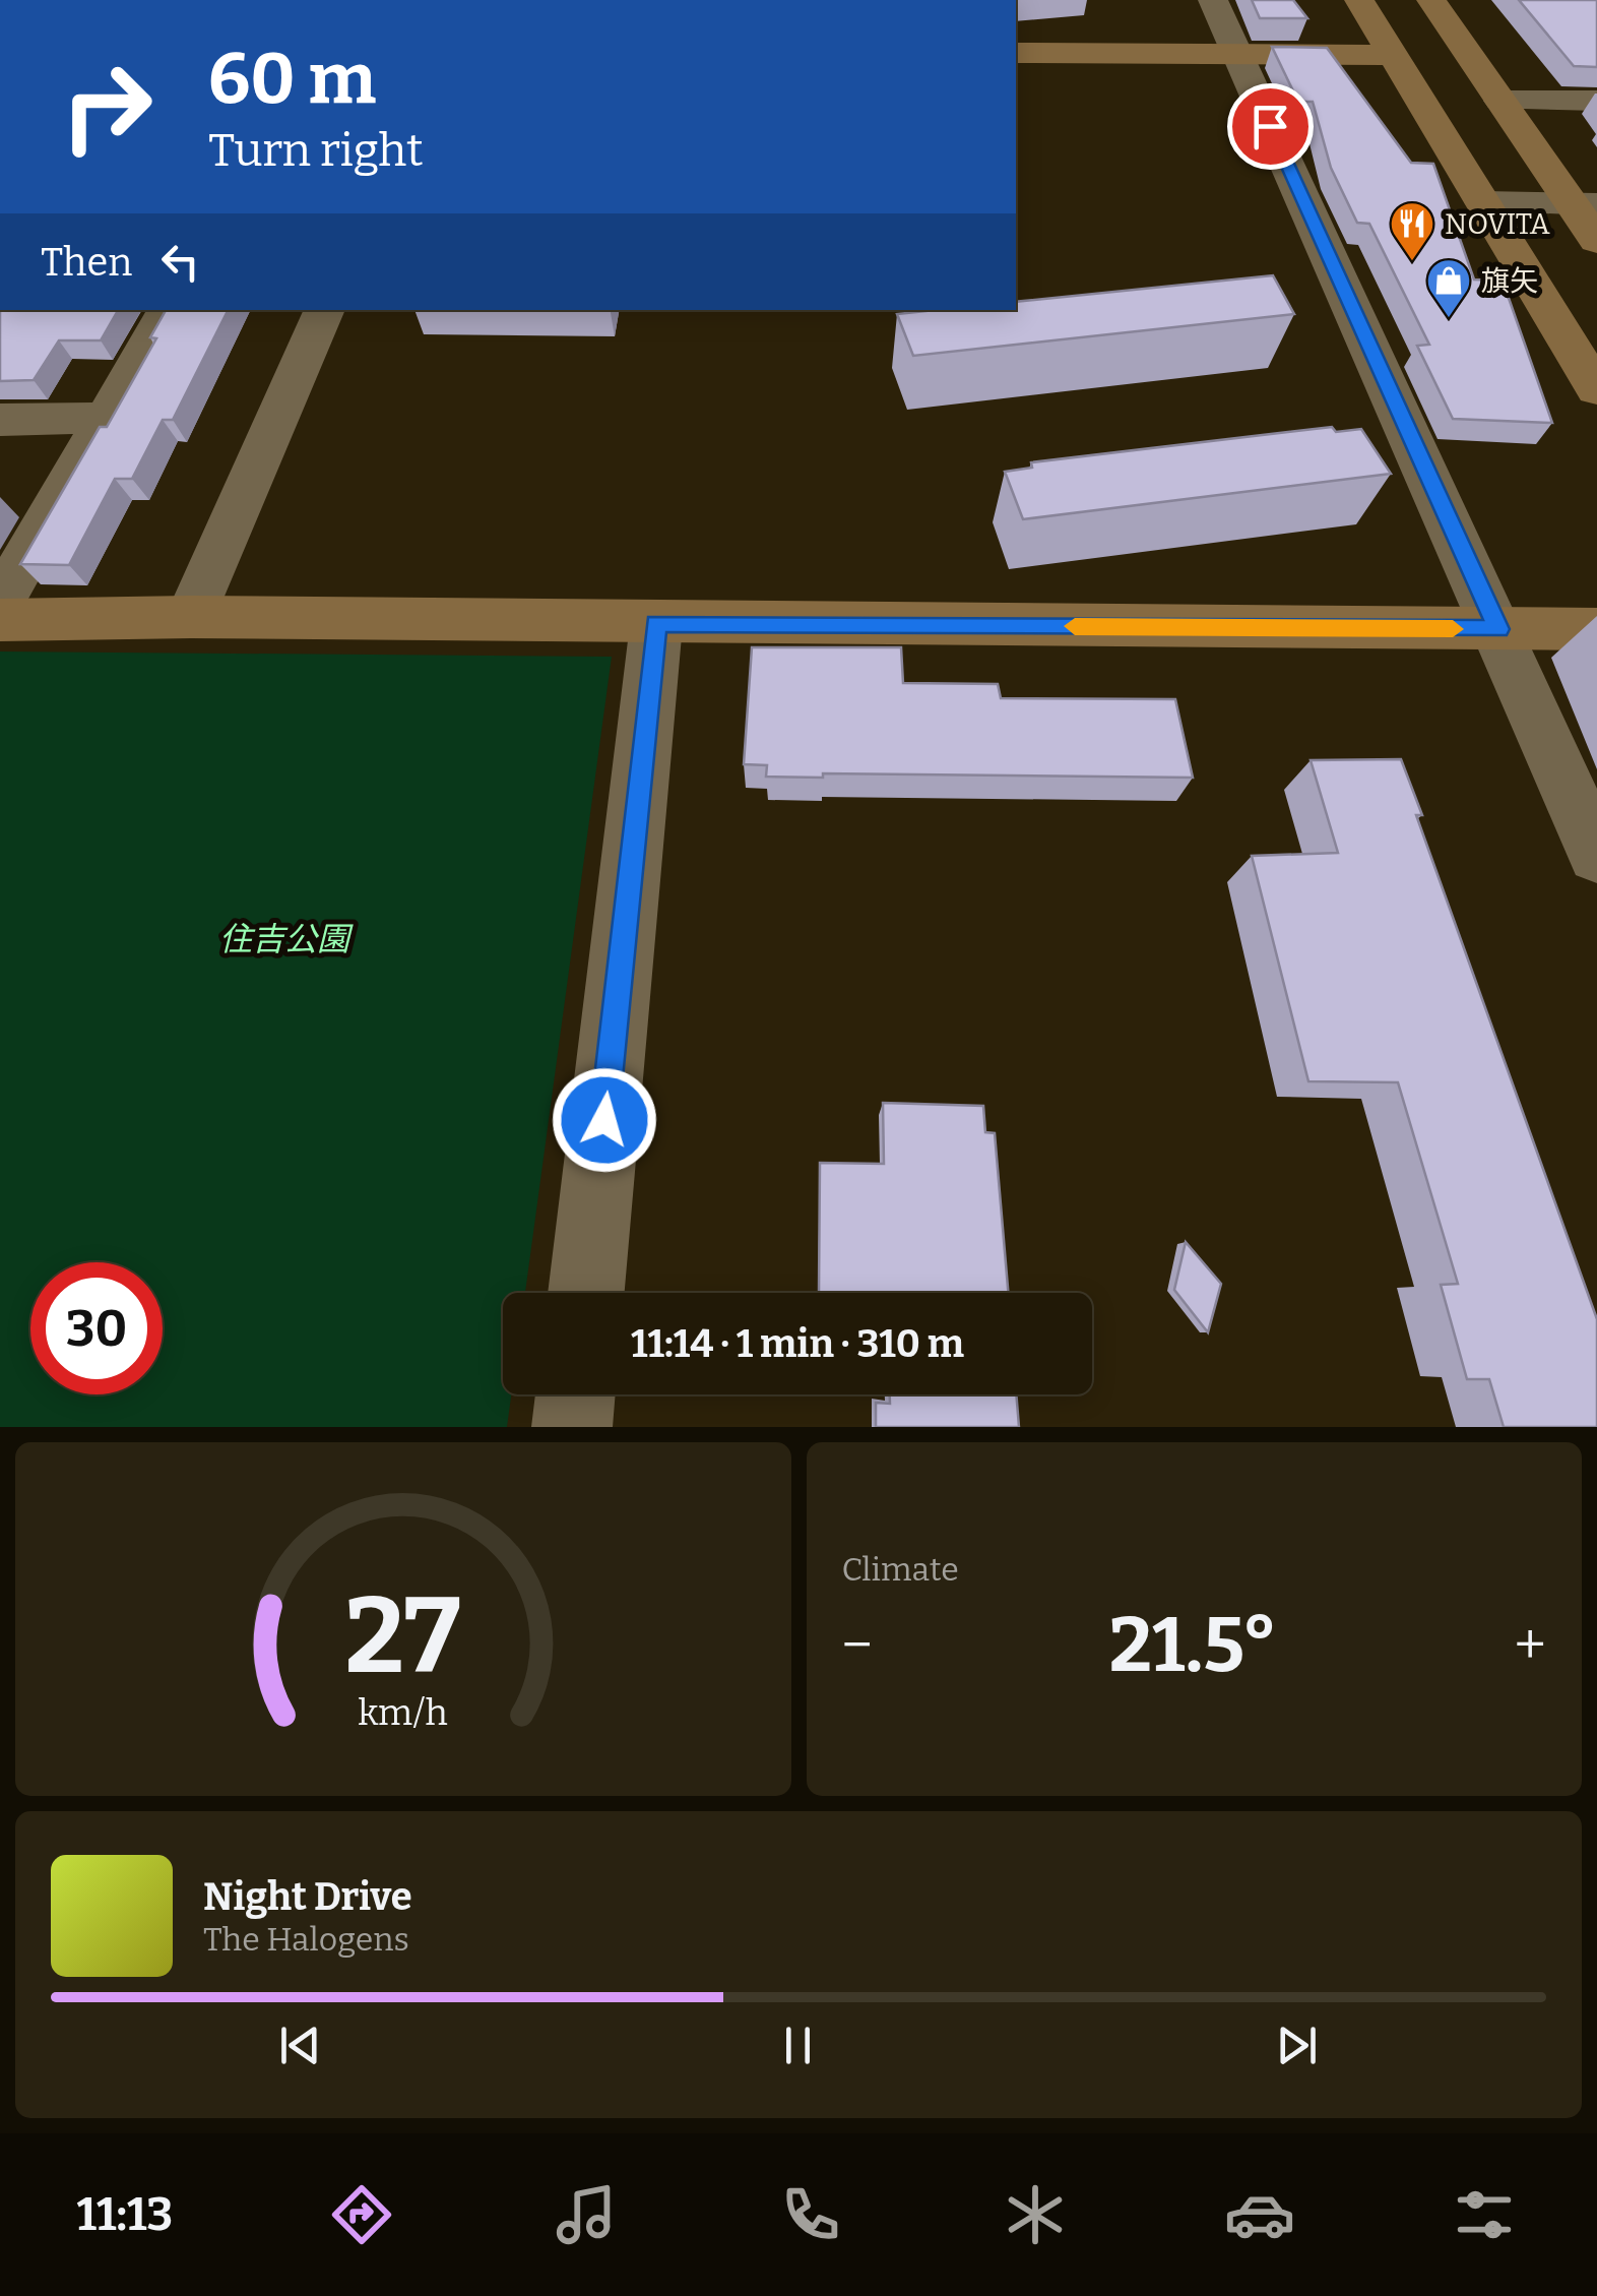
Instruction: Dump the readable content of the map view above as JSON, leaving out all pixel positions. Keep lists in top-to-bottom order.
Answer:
{
  "parks": ["住吉公園"],
  "places": {
    "restaurant": ["NOVITA"],
    "shop": ["旗矢"]
  },
  "page": {
    "turn": ["60 m", "Turn right"],
    "then": "Then",
    "limit": "30",
    "trip": "11:14 · 1 min · 310 m",
    "tile": "Climate",
    "heat": ["−", "21.5°", "+"],
    "song": ["Night Drive", "The Halogens"],
    "tabs": "11:13",
    "gauge": ["27", "km/h"]
  }
}
